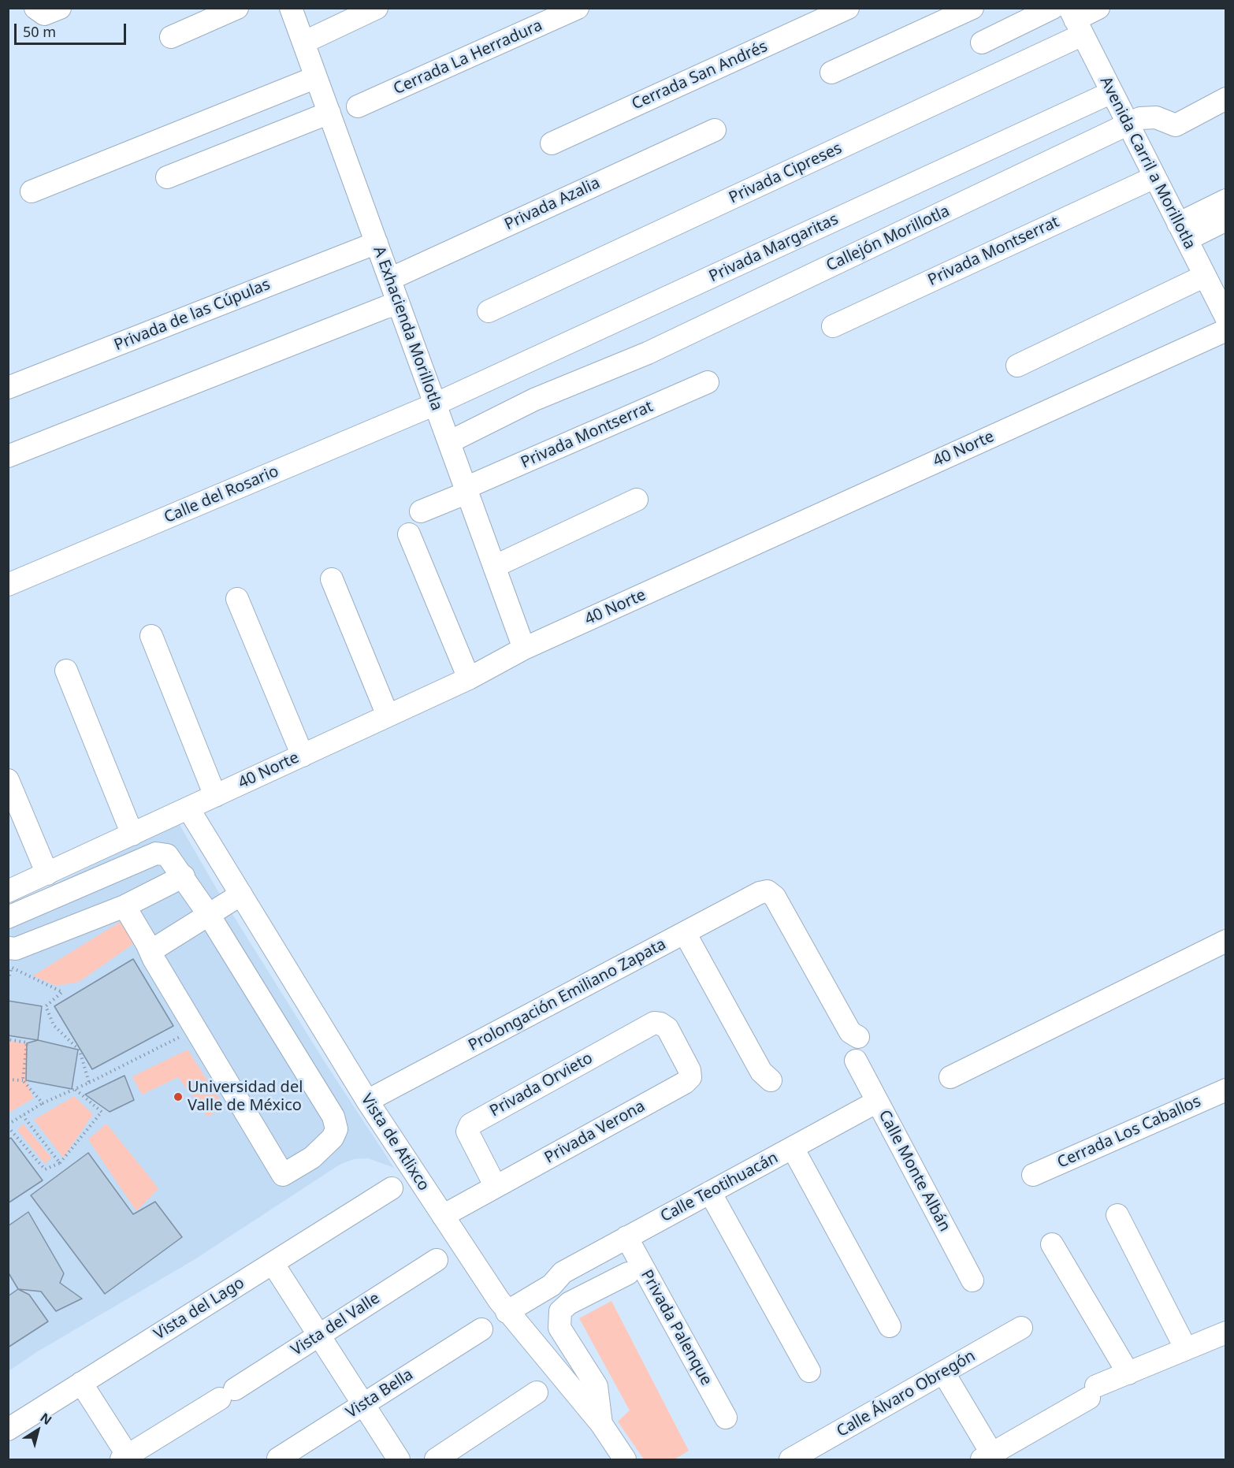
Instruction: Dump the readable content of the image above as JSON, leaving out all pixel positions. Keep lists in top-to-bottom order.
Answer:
{
  "streets": {
    "street": [
      "Cerrada La Herradura",
      "Cerrada San Andrés",
      "Avenida Carril a Morillotla",
      "Privada Cipreses",
      "Privada Azalia",
      "Callejón Morillotla",
      "Privada Margaritas",
      "Privada Montserrat",
      "Privada de las Cúpulas",
      "A Exhacienda Morillotla",
      "40 Norte",
      "Calle del Rosario",
      "Prolongación Emiliano Zapata",
      "Privada Orvieto",
      "Privada Verona",
      "Cerrada Los Caballos",
      "Vista de Atlixco",
      "Calle Monte Albán",
      "Calle Teotihuacán",
      "Vista del Lago",
      "Vista del Valle",
      "Privada Palenque",
      "Vista Bella",
      "Calle Álvaro Obregón"
    ]
  },
  "crossings": [
    ["Avenida Carril a Morillotla", "Privada Cipreses"],
    ["Avenida Carril a Morillotla", "Callejón Morillotla"],
    ["Avenida Carril a Morillotla", "Privada Margaritas"],
    ["Avenida Carril a Morillotla", "Privada Montserrat"],
    ["Privada Azalia", "A Exhacienda Morillotla"],
    ["Callejón Morillotla", "A Exhacienda Morillotla"],
    ["Privada Margaritas", "A Exhacienda Morillotla"],
    ["Privada Margaritas", "Calle del Rosario"],
    ["Privada Montserrat", "A Exhacienda Morillotla"],
    ["Privada de las Cúpulas", "A Exhacienda Morillotla"],
    ["A Exhacienda Morillotla", "40 Norte"],
    ["A Exhacienda Morillotla", "Calle del Rosario"],
    ["40 Norte", "Vista de Atlixco"],
    ["Prolongación Emiliano Zapata", "Vista de Atlixco"],
    ["Privada Orvieto", "Privada Verona"],
    ["Privada Verona", "Vista de Atlixco"],
    ["Vista de Atlixco", "Calle Teotihuacán"],
    ["Calle Monte Albán", "Calle Teotihuacán"],
    ["Calle Teotihuacán", "Privada Palenque"]
  ],
  "places": ["Universidad del Valle de México"],
  "scale_bar": "50 m",
  "north": "top right"
}
